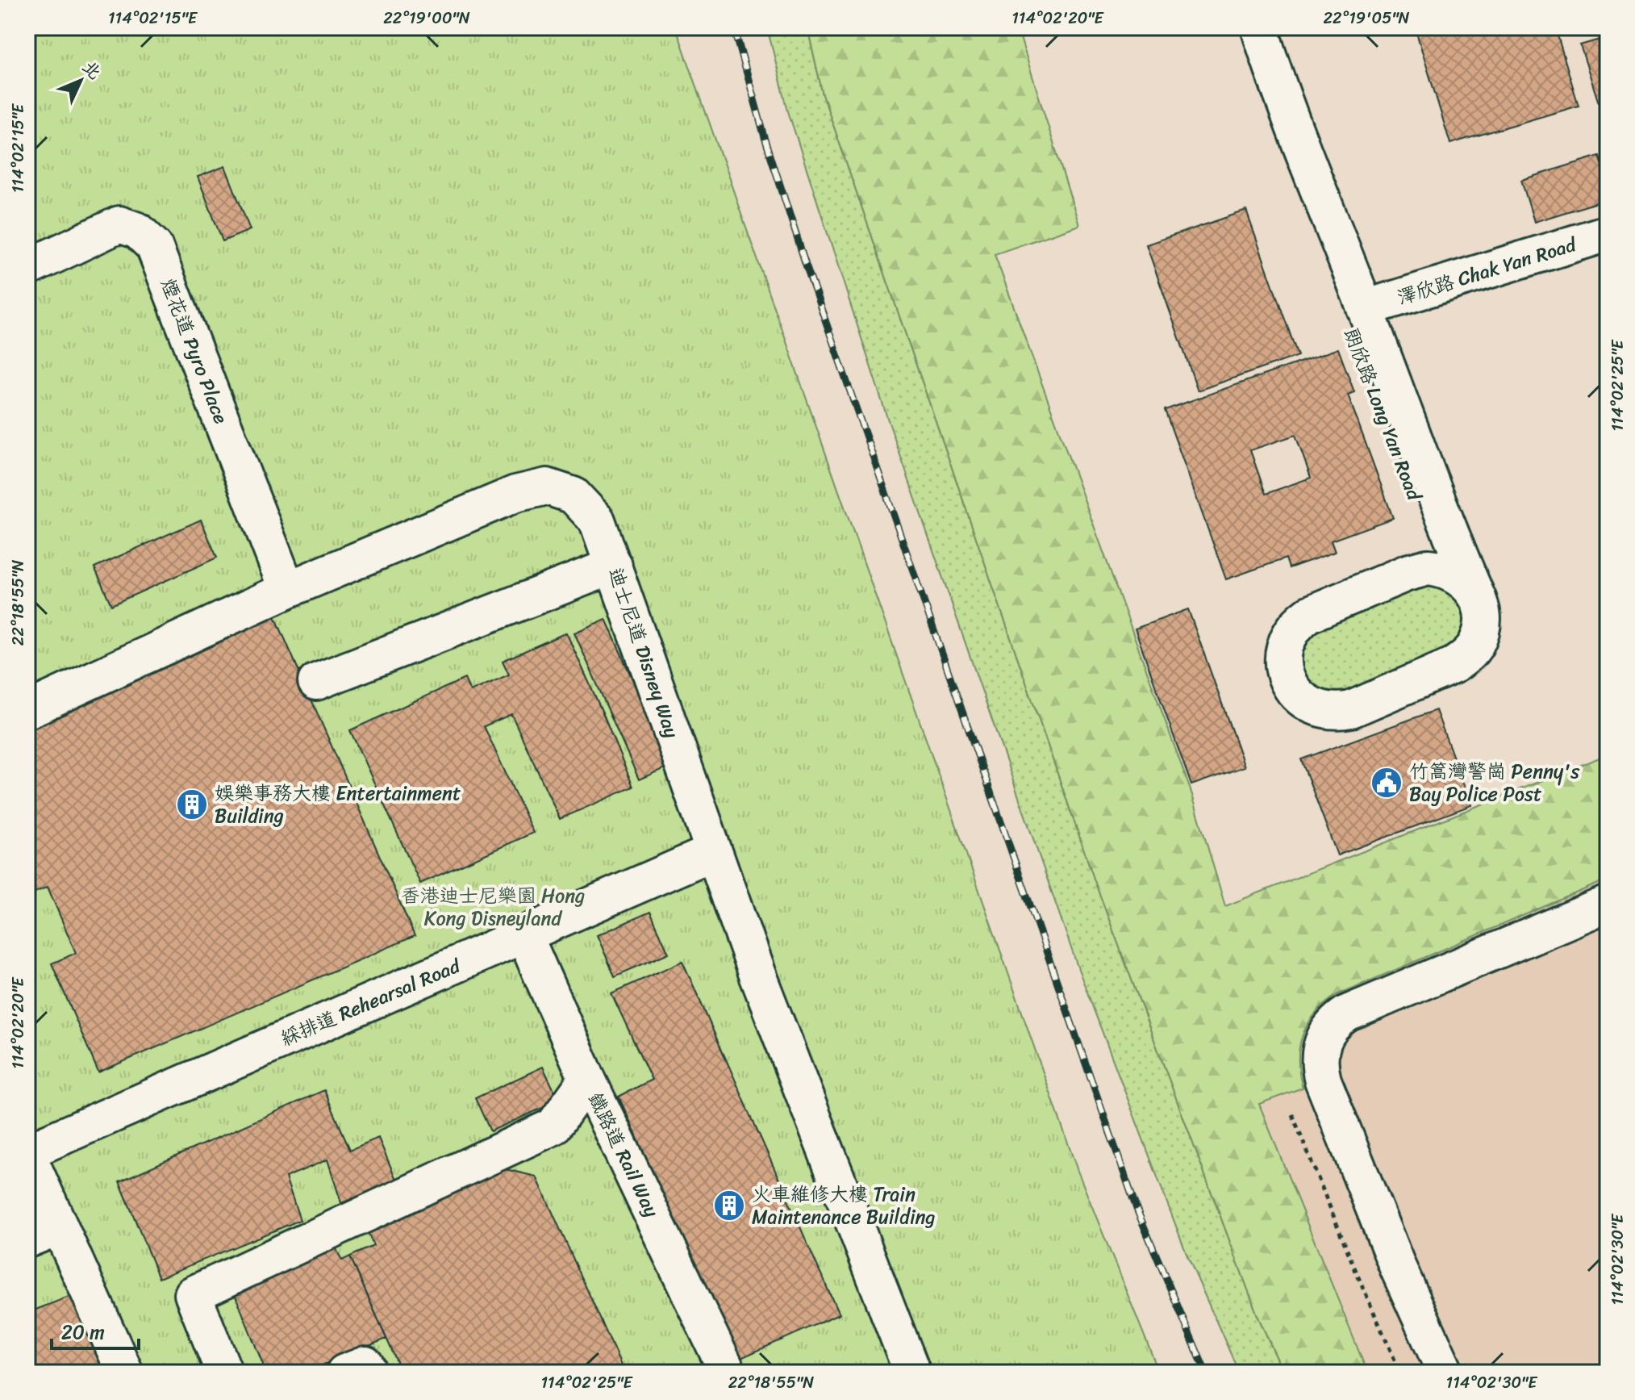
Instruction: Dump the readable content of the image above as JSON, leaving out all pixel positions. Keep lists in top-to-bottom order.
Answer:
{
  "streets": {
    "street": [
      "澤欣路 Chak Yan Road",
      "煙花道 Pyro Place",
      "朗欣路 Long Yan Road",
      "迪士尼道 Disney Way",
      "綵排道 Rehearsal Road",
      "鐵路道 Rail Way"
    ]
  },
  "crossings": [
    ["澤欣路 Chak Yan Road", "朗欣路 Long Yan Road"],
    ["煙花道 Pyro Place", "迪士尼道 Disney Way"],
    ["迪士尼道 Disney Way", "綵排道 Rehearsal Road"],
    ["綵排道 Rehearsal Road", "鐵路道 Rail Way"]
  ],
  "parks": ["香港迪士尼樂園 Hong Kong Disneyland"],
  "places": {
    "public building": ["竹篙灣警崗 Penny's Bay Police Post"],
    "building": ["娛樂事務大樓 Entertainment Building", "火車維修大樓 Train Maintenance Building"]
  },
  "scale_bar": "20 m",
  "north": "top right",
  "coordinates": [
    "114°02'15\"E",
    "22°19'00\"N",
    "114°02'20\"E",
    "22°19'05\"N",
    "114°02'25\"E",
    "22°18'55\"N",
    "114°02'30\"E"
  ]
}
